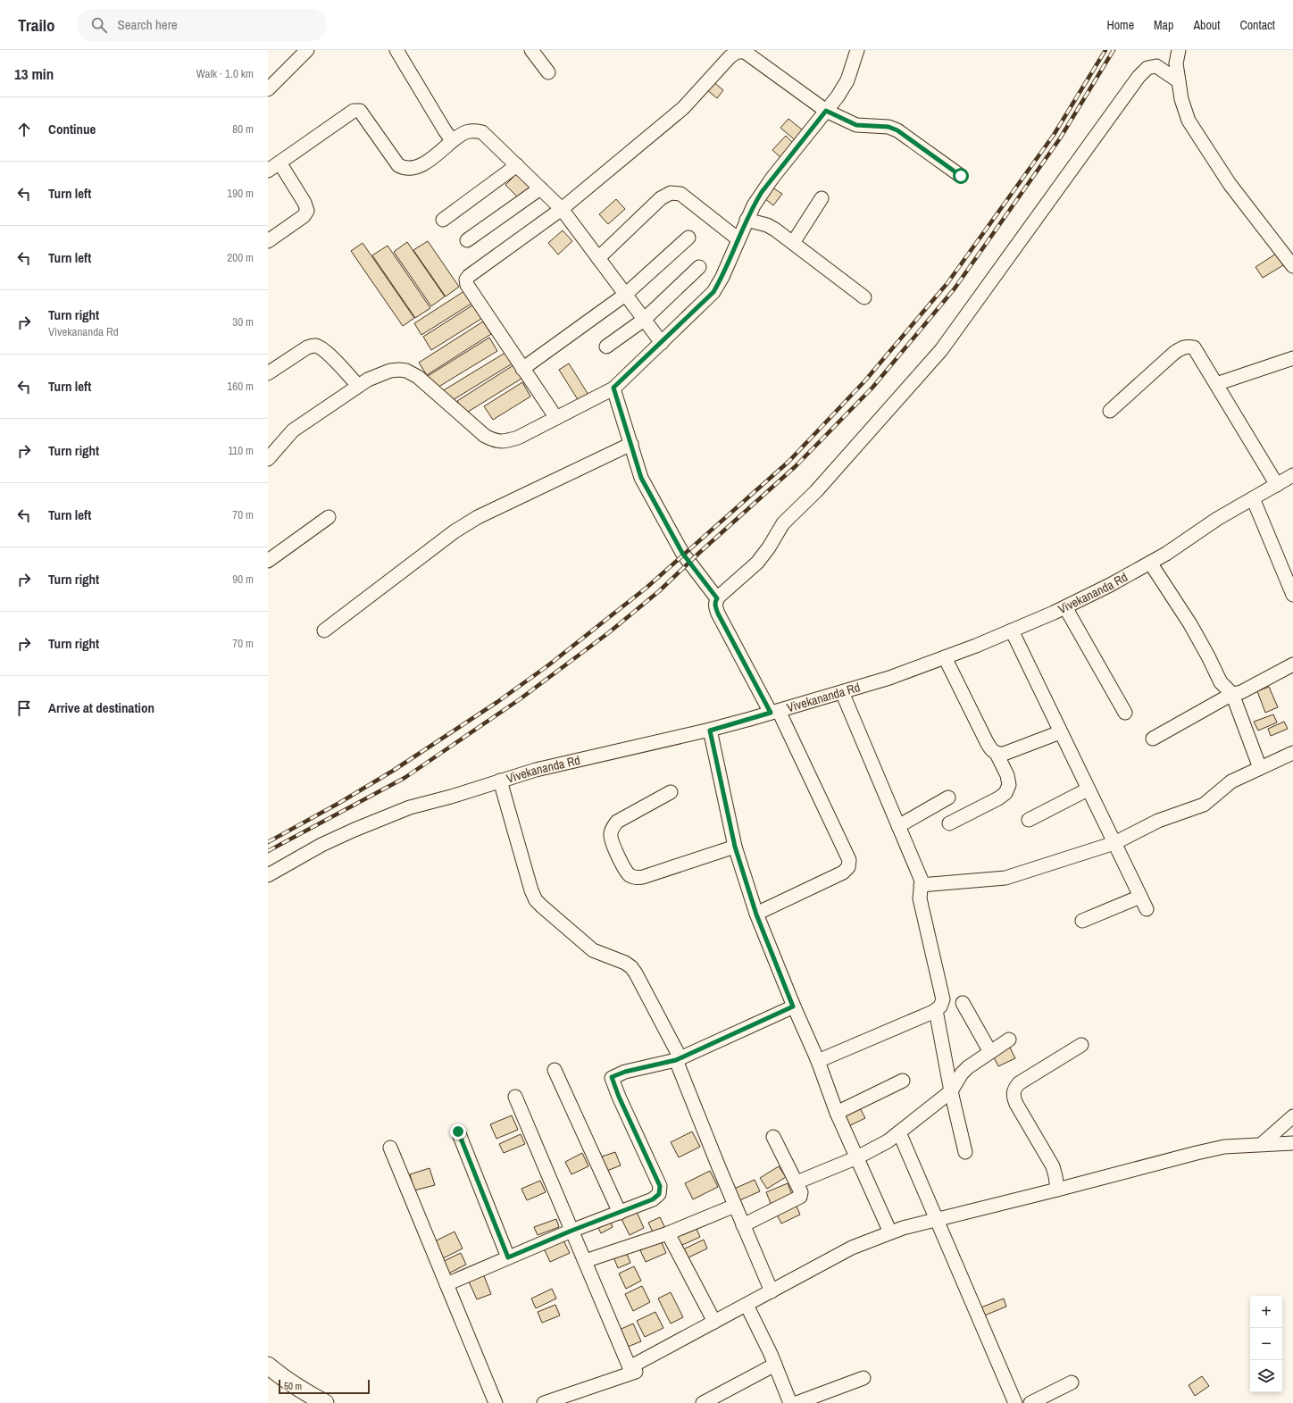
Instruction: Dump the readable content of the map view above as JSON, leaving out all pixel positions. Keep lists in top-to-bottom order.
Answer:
{
  "streets": {
    "street": ["Vivekananda Rd"]
  },
  "scale_bar": "50 m",
  "page": {
    "header": "Trailo",
    "search": "Search here",
    "nav": [
      "Home",
      "Map",
      "About",
      "Contact"
    ],
    "heading": ["13 min", "Walk · 1.0 km"],
    "list": [
      ["Continue", "80 m"],
      ["Turn left", "190 m"],
      ["Turn left", "200 m"],
      ["Turn right", "Vivekananda Rd", "30 m"],
      ["Turn left", "160 m"],
      ["Turn right", "110 m"],
      ["Turn left", "70 m"],
      ["Turn right", "90 m"],
      ["Turn right", "70 m"],
      "Arrive at destination"
    ],
    "map_buttons": ["+", "−"],
    "scale": "50 m"
  }
}
